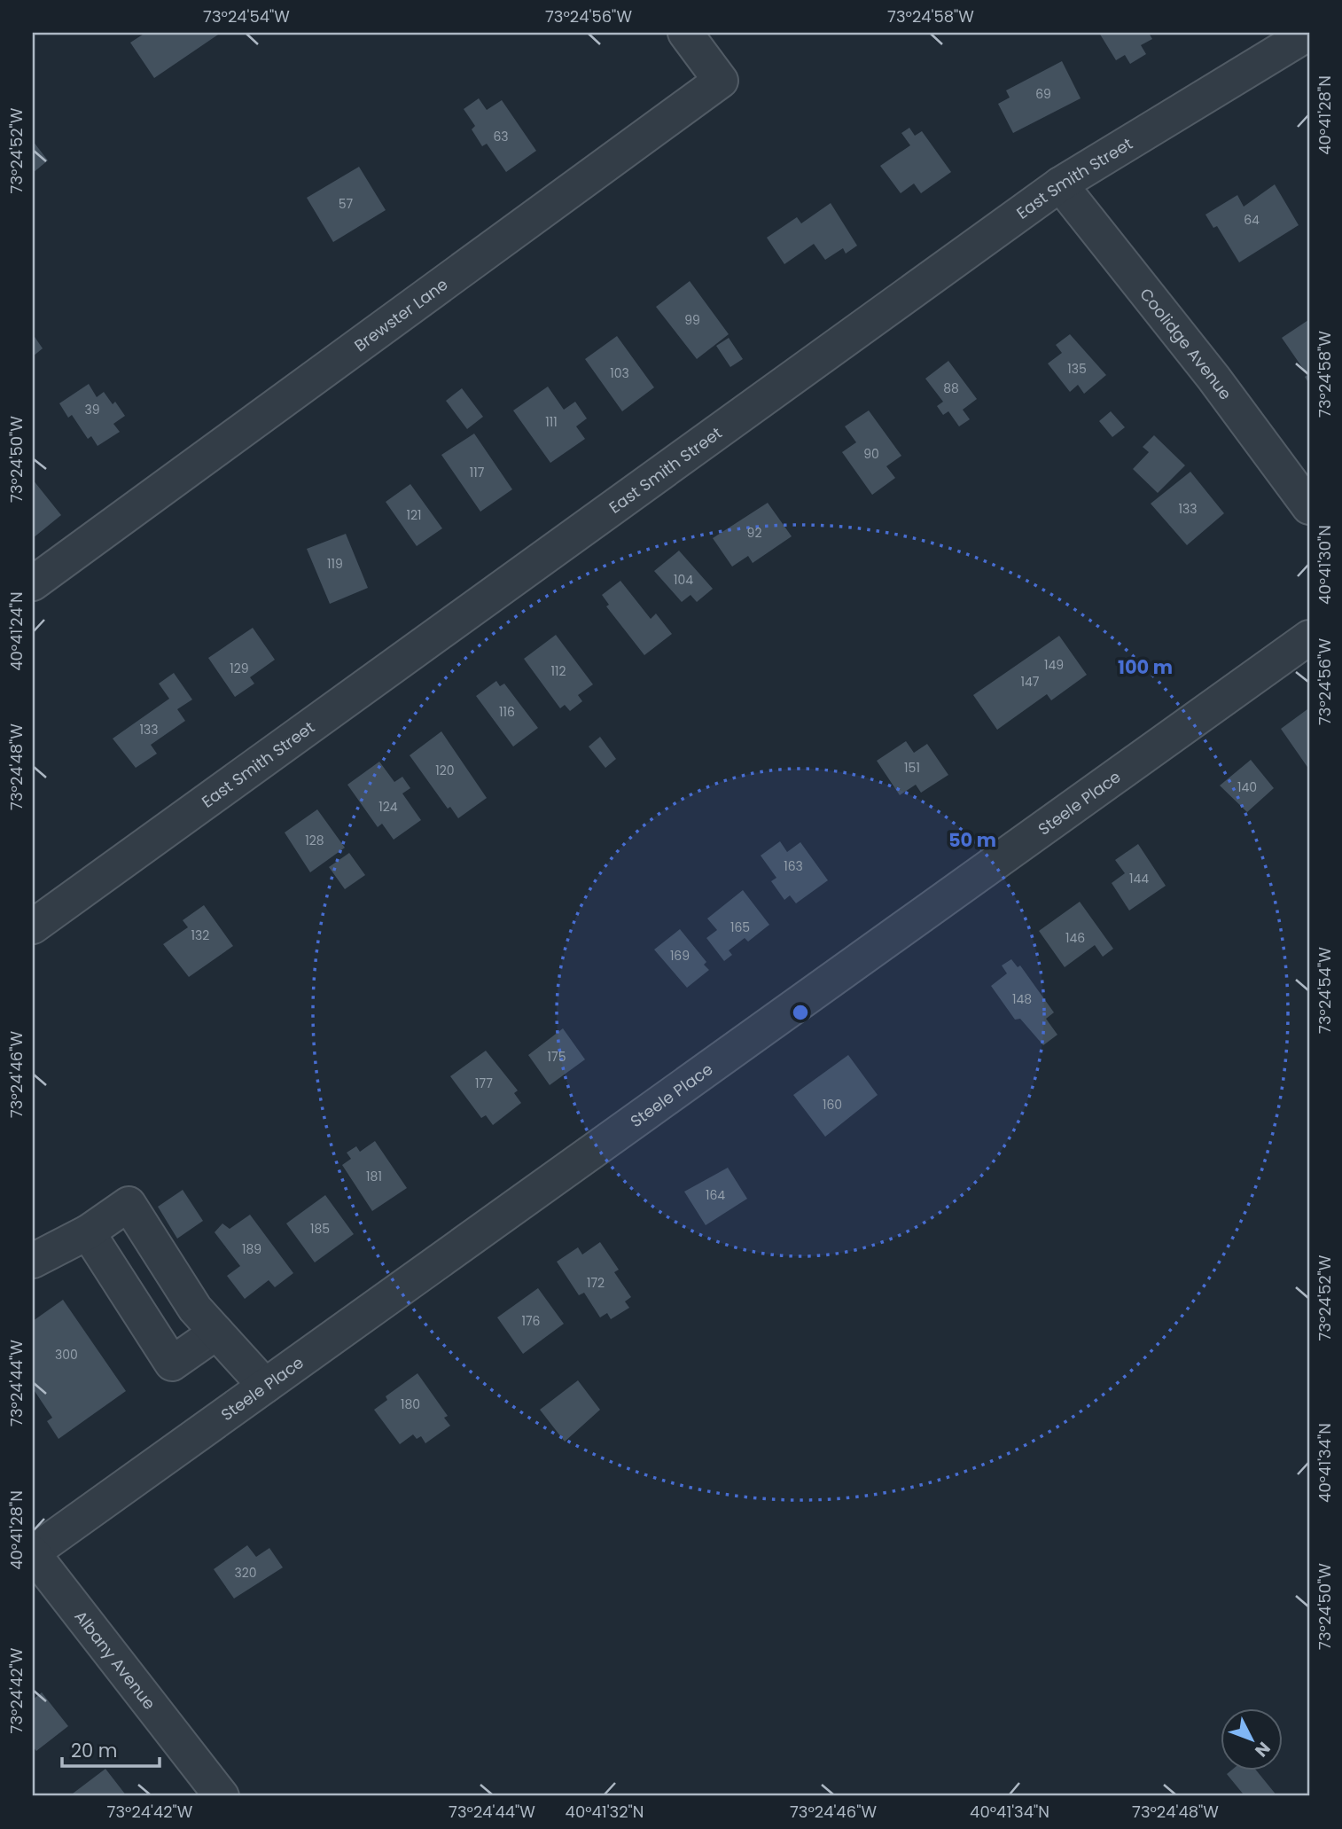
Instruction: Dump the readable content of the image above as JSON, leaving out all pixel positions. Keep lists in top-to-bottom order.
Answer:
{
  "streets": {
    "street": [
      "East Smith Street",
      "Brewster Lane",
      "Coolidge Avenue",
      "Steele Place",
      "Albany Avenue"
    ]
  },
  "crossings": [
    ["East Smith Street", "Coolidge Avenue"],
    ["Steele Place", "Albany Avenue"]
  ],
  "house_numbers": [
    "69",
    "63",
    "57",
    "64",
    "99",
    "135",
    "103",
    "88",
    "39",
    "111",
    "90",
    "117",
    "133",
    "121",
    "92",
    "119",
    "104",
    "149",
    "129",
    "112",
    "147",
    "116",
    "133",
    "151",
    "120",
    "140",
    "124",
    "128",
    "163",
    "144",
    "165",
    "132",
    "146",
    "169",
    "148",
    "175",
    "177",
    "160",
    "181",
    "164",
    "185",
    "189",
    "172",
    "176",
    "300",
    "180",
    "320"
  ],
  "scale_bar": "20 m",
  "north": "bottom right",
  "coordinates": [
    "73°24'54\"W",
    "73°24'56\"W",
    "73°24'58\"W",
    "40°41'28\"N",
    "73°24'52\"W",
    "73°24'50\"W",
    "40°41'30\"N",
    "40°41'24\"N",
    "73°24'48\"W",
    "73°24'46\"W",
    "73°24'44\"W",
    "40°41'34\"N",
    "73°24'42\"W",
    "40°41'32\"N"
  ],
  "rings": ["100 m", "50 m"]
}
